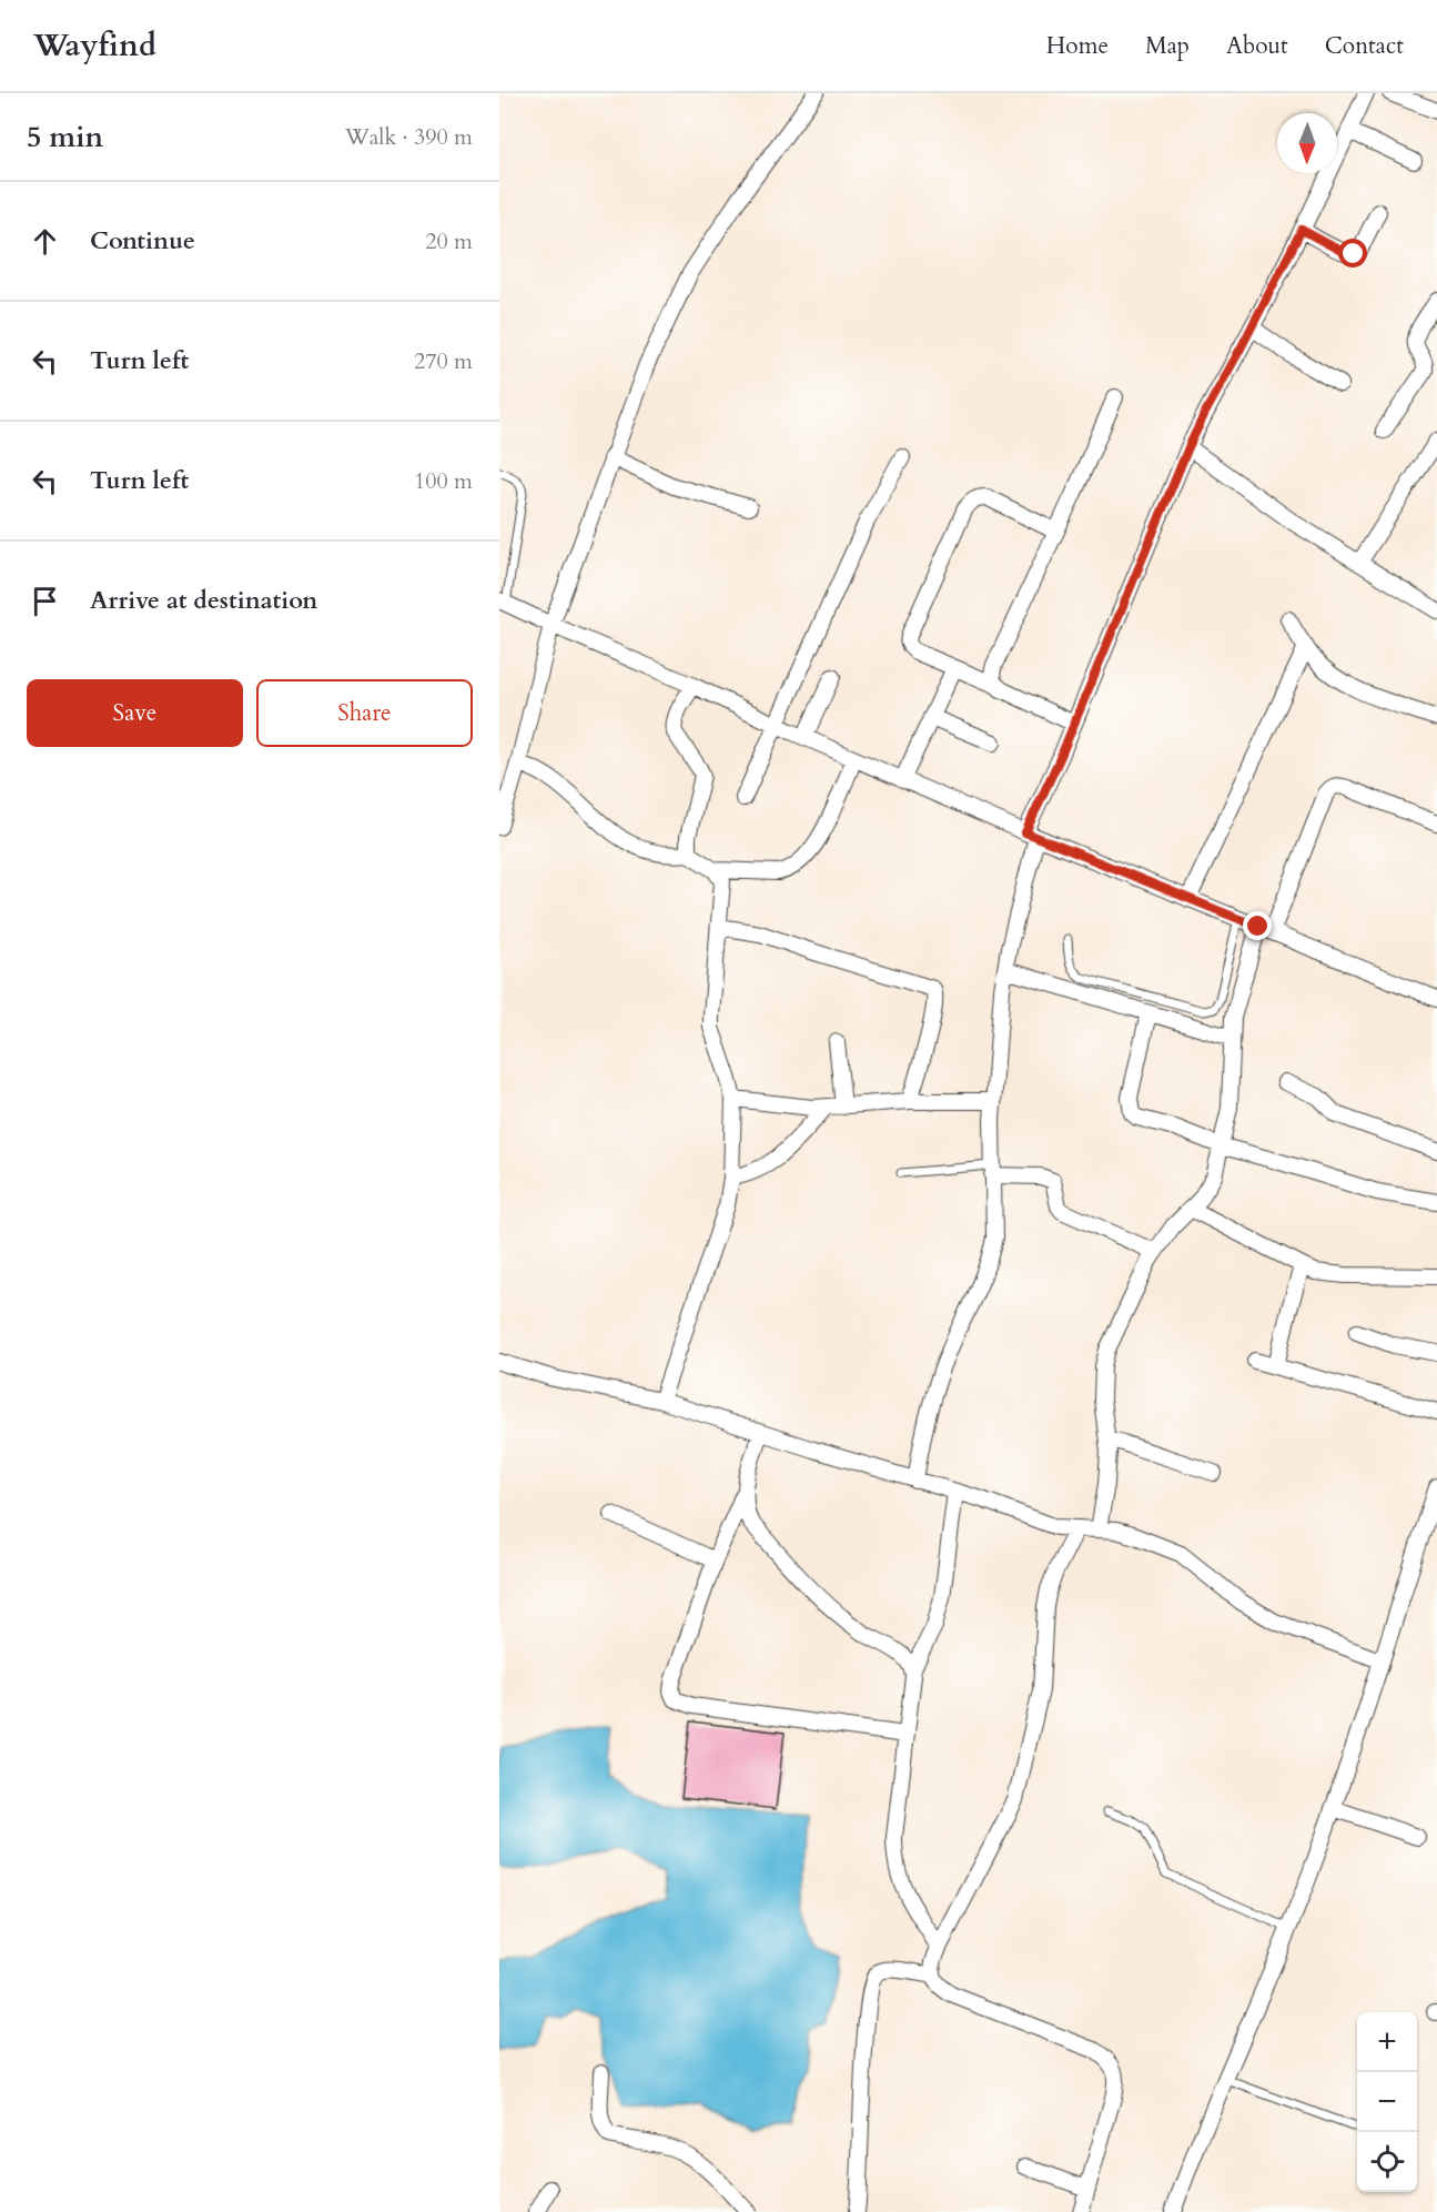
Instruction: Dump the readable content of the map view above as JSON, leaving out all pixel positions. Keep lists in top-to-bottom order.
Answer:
{
  "north": "bottom",
  "page": {
    "header": "Wayfind",
    "nav": [
      "Home",
      "Map",
      "About",
      "Contact"
    ],
    "heading": ["5 min", "Walk · 390 m"],
    "list": [
      ["Continue", "20 m"],
      ["Turn left", "270 m"],
      ["Turn left", "100 m"],
      "Arrive at destination"
    ],
    "buttons": ["Save", "Share"],
    "map_buttons": ["+", "−"]
  }
}
